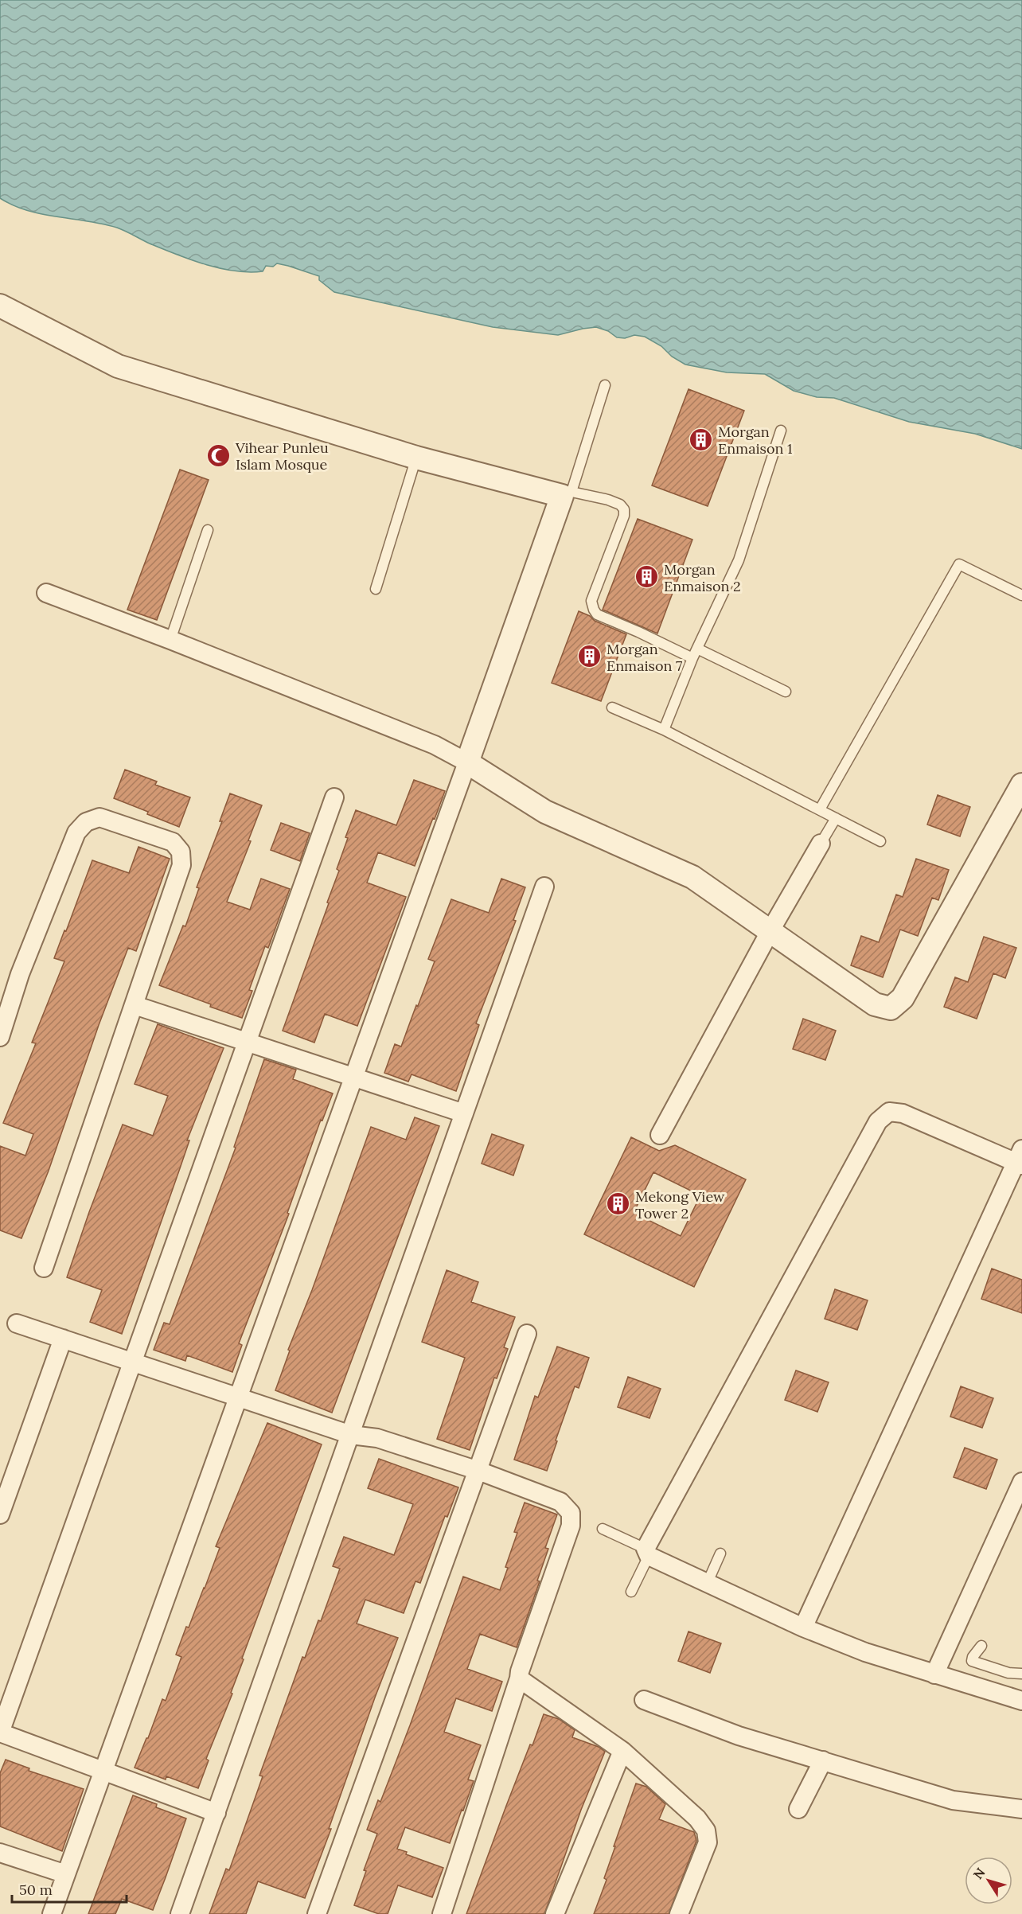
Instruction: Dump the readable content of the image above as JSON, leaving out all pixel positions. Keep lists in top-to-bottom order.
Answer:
{
  "places": {
    "building": [
      "Morgan Enmaison 1",
      "Morgan Enmaison 2",
      "Morgan Enmaison 7",
      "Mekong View Tower 2"
    ],
    "mosque": ["Vihear Punleu Islam Mosque"]
  },
  "scale_bar": "50 m",
  "north": "top left"
}
